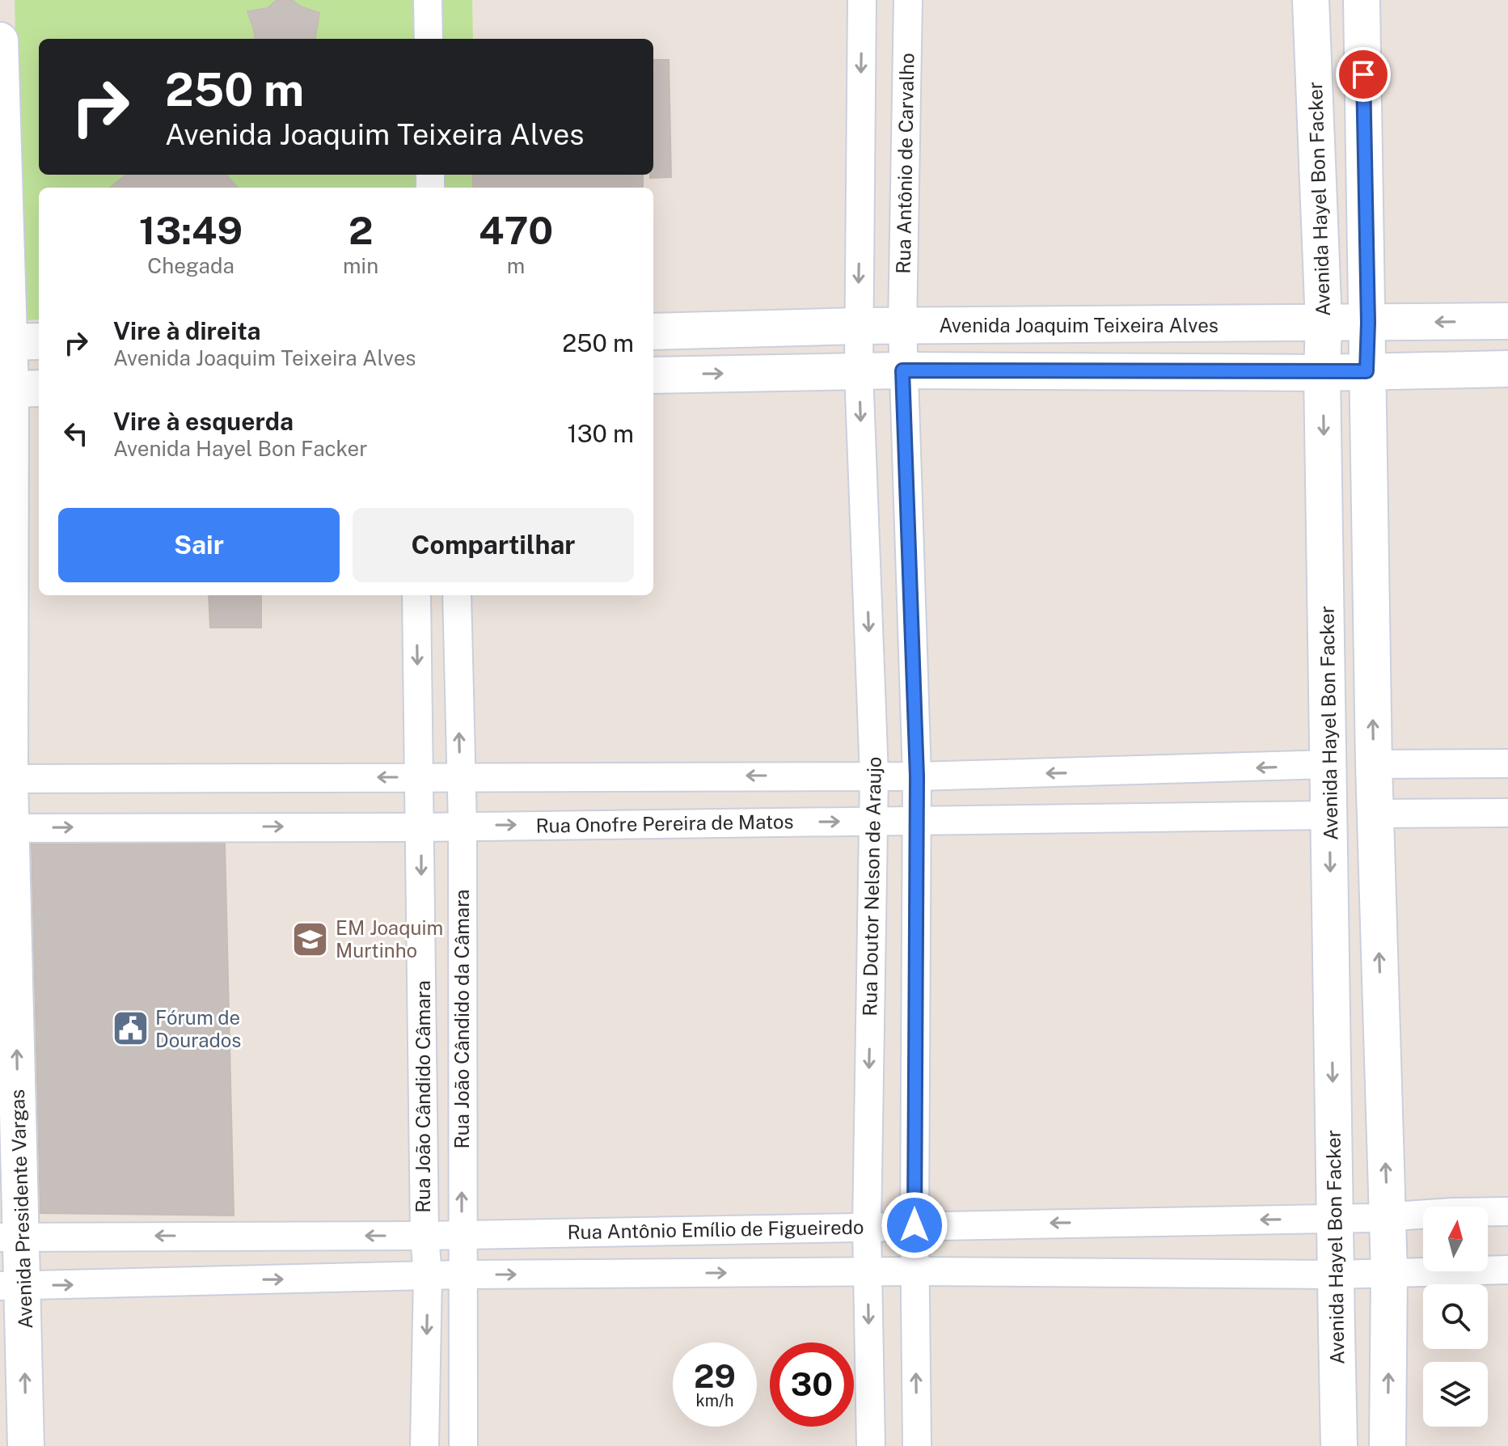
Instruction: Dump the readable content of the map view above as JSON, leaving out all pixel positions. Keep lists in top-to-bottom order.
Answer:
{
  "streets": {
    "main road": ["Avenida Hayel Bon Facker", "Avenida Joaquim Teixeira Alves", "Avenida Presidente Vargas"],
    "street": [
      "Rua Antônio de Carvalho",
      "Rua Onofre Pereira de Matos",
      "Rua Doutor Nelson de Araujo",
      "Rua João Cândido da Câmara",
      "Rua João Cândido Câmara",
      "Rua Antônio Emílio de Figueiredo"
    ]
  },
  "crossings": [
    ["Rua Antônio de Carvalho", "Avenida Joaquim Teixeira Alves"],
    ["Avenida Hayel Bon Facker", "Avenida Joaquim Teixeira Alves"],
    ["Avenida Hayel Bon Facker", "Rua Onofre Pereira de Matos"],
    ["Avenida Hayel Bon Facker", "Rua Antônio Emílio de Figueiredo"],
    ["Avenida Joaquim Teixeira Alves", "Rua Doutor Nelson de Araujo"],
    ["Rua Onofre Pereira de Matos", "Rua Doutor Nelson de Araujo"],
    ["Rua Onofre Pereira de Matos", "Rua João Cândido da Câmara"],
    ["Rua Onofre Pereira de Matos", "Rua João Cândido Câmara"],
    ["Rua Onofre Pereira de Matos", "Avenida Presidente Vargas"],
    ["Rua Doutor Nelson de Araujo", "Rua Antônio Emílio de Figueiredo"],
    ["Rua João Cândido da Câmara", "Rua Antônio Emílio de Figueiredo"],
    ["Rua João Cândido Câmara", "Rua Antônio Emílio de Figueiredo"],
    ["Avenida Presidente Vargas", "Rua Antônio Emílio de Figueiredo"]
  ],
  "one_way": ["Rua João Cândido da Câmara", "Rua João Cândido Câmara", "Avenida Presidente Vargas"],
  "places": {
    "school or university": ["EM Joaquim Murtinho"],
    "public building": ["Fórum de Dourados"]
  },
  "north": "top",
  "page": {
    "turn": ["250 m", "Avenida Joaquim Teixeira Alves"],
    "eta": [
      "13:49",
      "Chegada",
      "2",
      "min",
      "470",
      "m"
    ],
    "list": [
      {
        "name": "Vire à direita",
        "note": "Avenida Joaquim Teixeira Alves",
        "value": "250 m"
      },
      {
        "name": "Vire à esquerda",
        "note": "Avenida Hayel Bon Facker",
        "value": "130 m"
      }
    ],
    "buttons": ["Sair", "Compartilhar"],
    "speed": "29 km/h",
    "limit": "30"
  }
}
